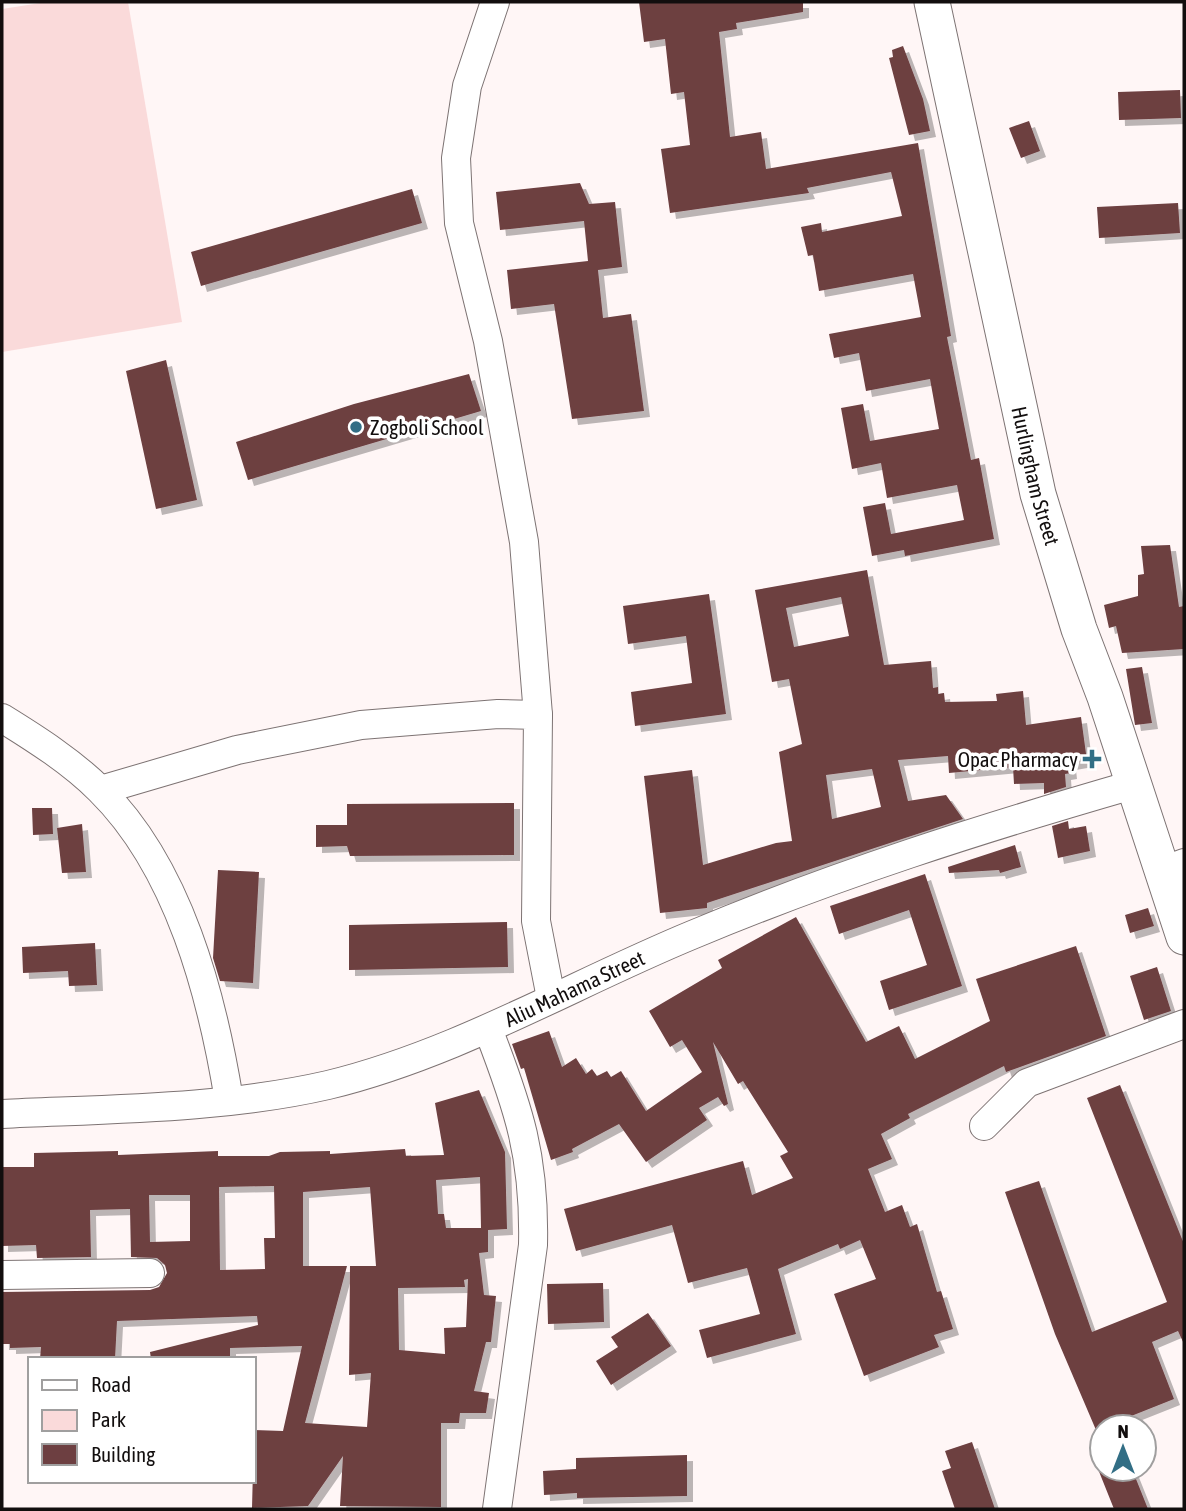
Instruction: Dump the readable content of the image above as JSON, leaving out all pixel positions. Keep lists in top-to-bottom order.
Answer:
{
  "streets": {
    "street": ["Hurlingham Street", "Aliu Mahama Street"]
  },
  "crossings": [
    ["Hurlingham Street", "Aliu Mahama Street"]
  ],
  "places": {
    "other": ["Zogboli School"],
    "health": ["Opac Pharmacy"]
  },
  "legend": ["Road", "Park", "Building"],
  "north": "top"
}
